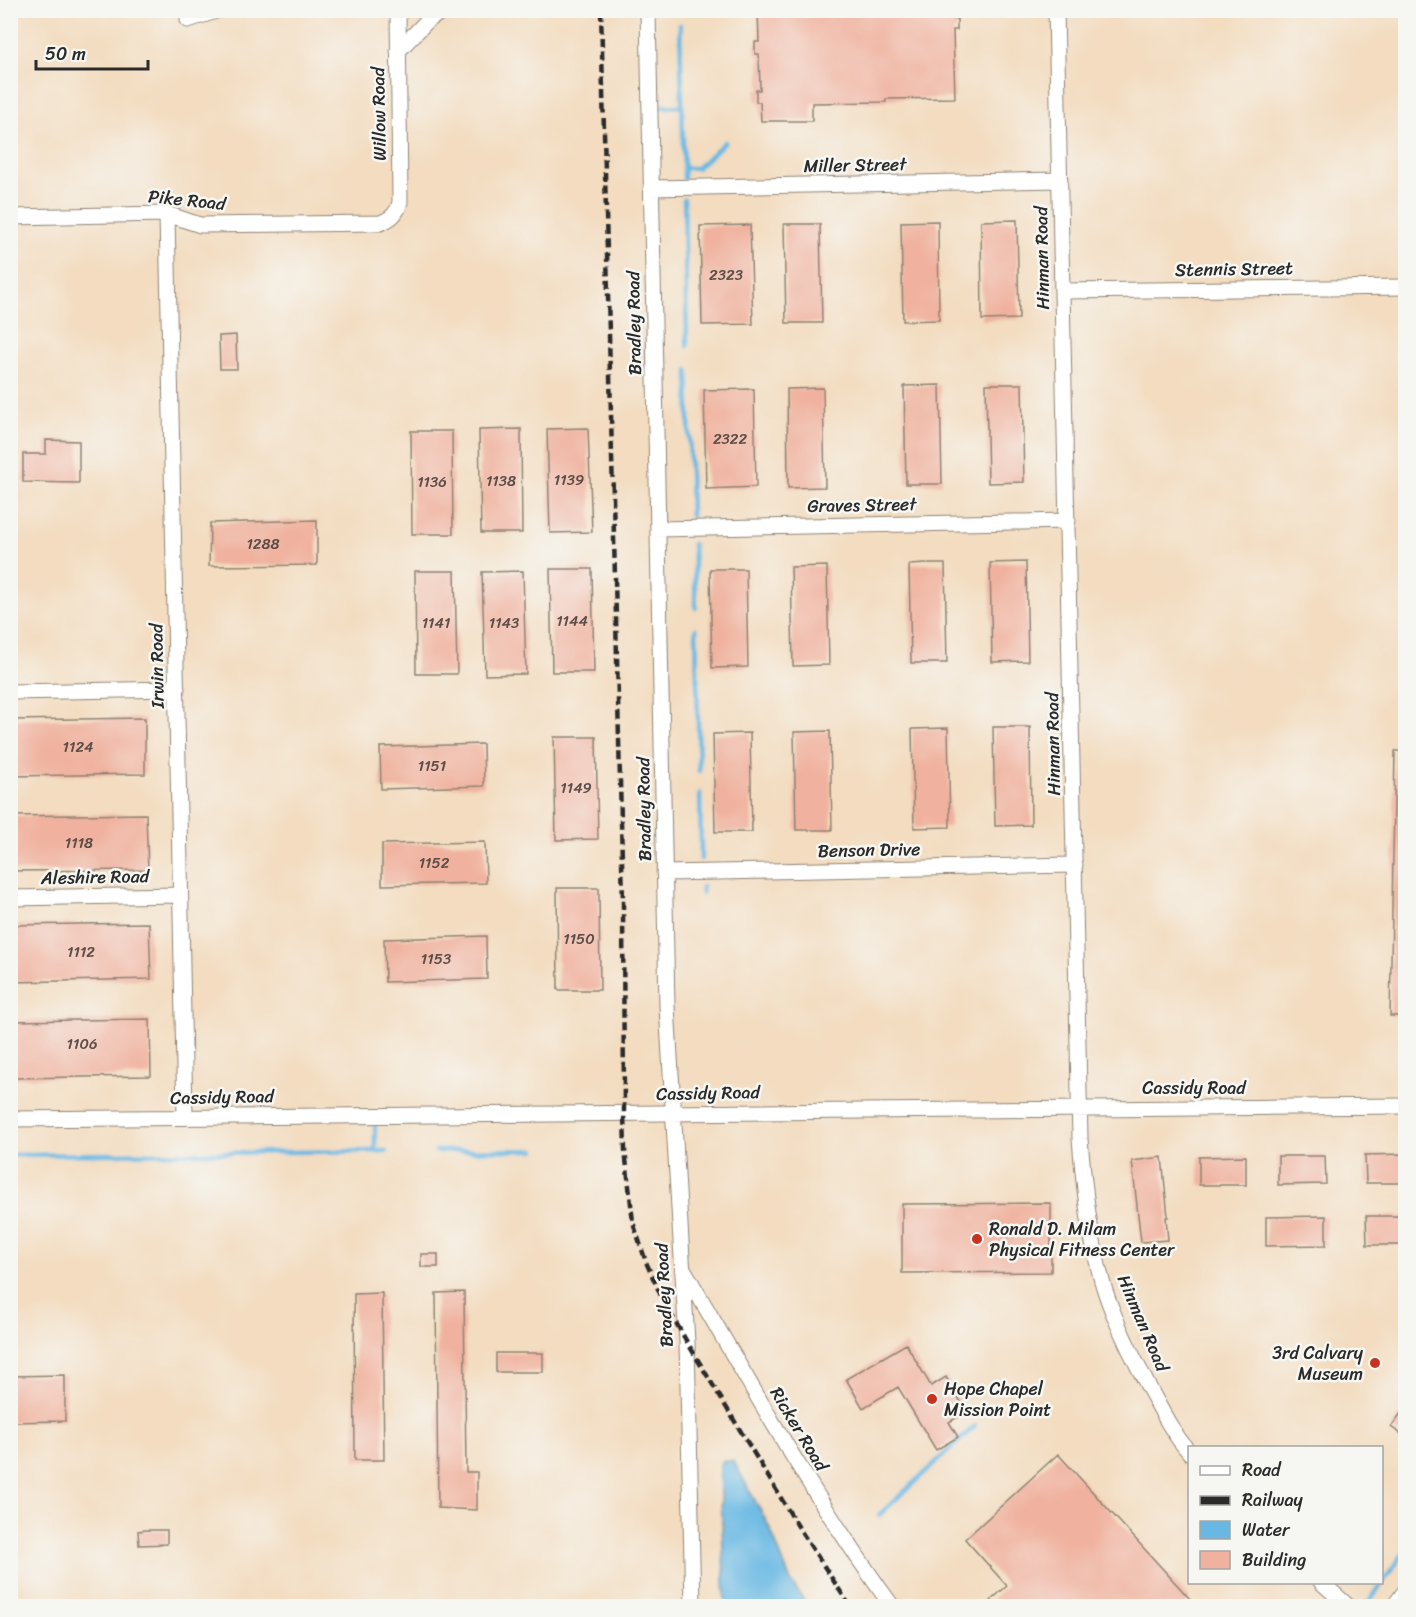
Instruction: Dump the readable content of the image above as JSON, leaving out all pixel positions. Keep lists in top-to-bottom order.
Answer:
{
  "streets": {
    "street": [
      "Willow Road",
      "Miller Street",
      "Pike Road",
      "Hinman Road",
      "Stennis Street",
      "Bradley Road",
      "Graves Street",
      "Irwin Road",
      "Benson Drive",
      "Aleshire Road",
      "Cassidy Road",
      "Ricker Road"
    ]
  },
  "crossings": [
    ["Willow Road", "Pike Road"],
    ["Miller Street", "Hinman Road"],
    ["Miller Street", "Bradley Road"],
    ["Pike Road", "Irwin Road"],
    ["Hinman Road", "Stennis Street"],
    ["Hinman Road", "Graves Street"],
    ["Hinman Road", "Benson Drive"],
    ["Hinman Road", "Cassidy Road"],
    ["Bradley Road", "Graves Street"],
    ["Bradley Road", "Benson Drive"],
    ["Bradley Road", "Cassidy Road"],
    ["Bradley Road", "Ricker Road"],
    ["Irwin Road", "Aleshire Road"],
    ["Irwin Road", "Cassidy Road"]
  ],
  "places": ["Ronald D. Milam Physical Fitness Center", "3rd Calvary Museum", "Hope Chapel Mission Point"],
  "house_numbers": [
    "2323",
    "2322",
    "1139",
    "1138",
    "1136",
    "1288",
    "1144",
    "1141",
    "1143",
    "1124",
    "1151",
    "1149",
    "1118",
    "1152",
    "1150",
    "1112",
    "1153",
    "1106"
  ],
  "legend": [
    "Road",
    "Railway",
    "Water",
    "Building"
  ],
  "scale_bar": "50 m"
}
